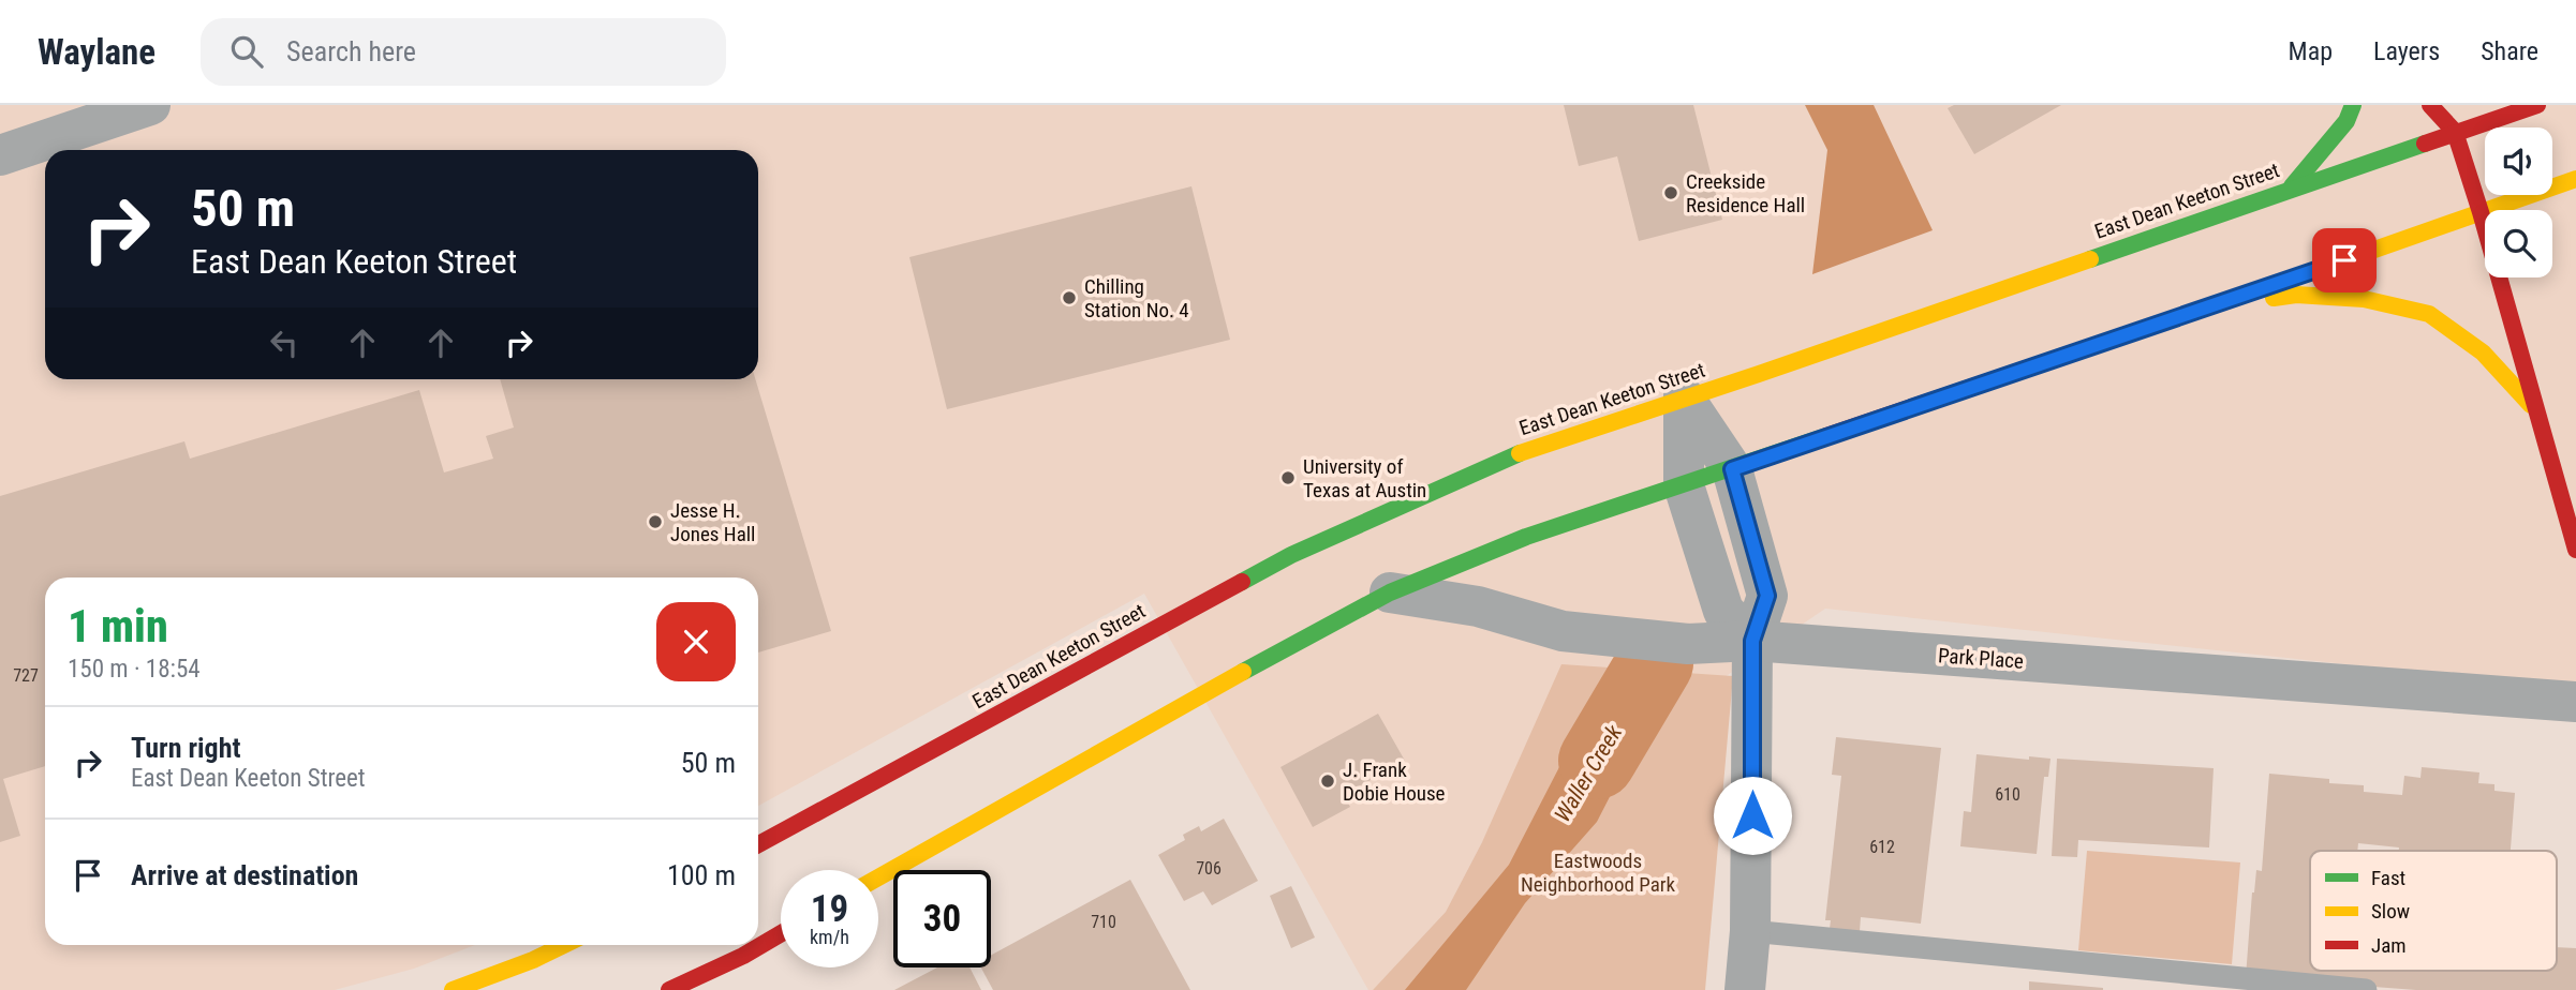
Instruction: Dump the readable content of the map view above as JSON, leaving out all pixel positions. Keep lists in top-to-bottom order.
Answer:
{
  "streets": {
    "main road": ["East Dean Keeton Street"],
    "street": ["Park Place"]
  },
  "water": ["Waller Creek"],
  "parks": ["Eastwoods Neighborhood Park"],
  "places": [
    "Creekside Residence Hall",
    "Chilling Station No. 4",
    "University of Texas at Austin",
    "Jesse H. Jones Hall",
    "J. Frank Dobie House"
  ],
  "house_numbers": [
    "727",
    "610",
    "612",
    "706",
    "710"
  ],
  "legend": ["Fast", "Slow", "Jam"],
  "page": {
    "header": "Waylane",
    "search": "Search here",
    "nav": ["Map", "Layers", "Share"],
    "turn": ["50 m", "East Dean Keeton Street"],
    "heading": ["1 min", "150 m · 18:54"],
    "list": [
      {
        "name": "Turn right",
        "note": "East Dean Keeton Street",
        "value": "50 m"
      },
      {
        "name": "Arrive at destination",
        "value": "100 m"
      }
    ],
    "speed": "19 km/h",
    "limit": "30"
  }
}
